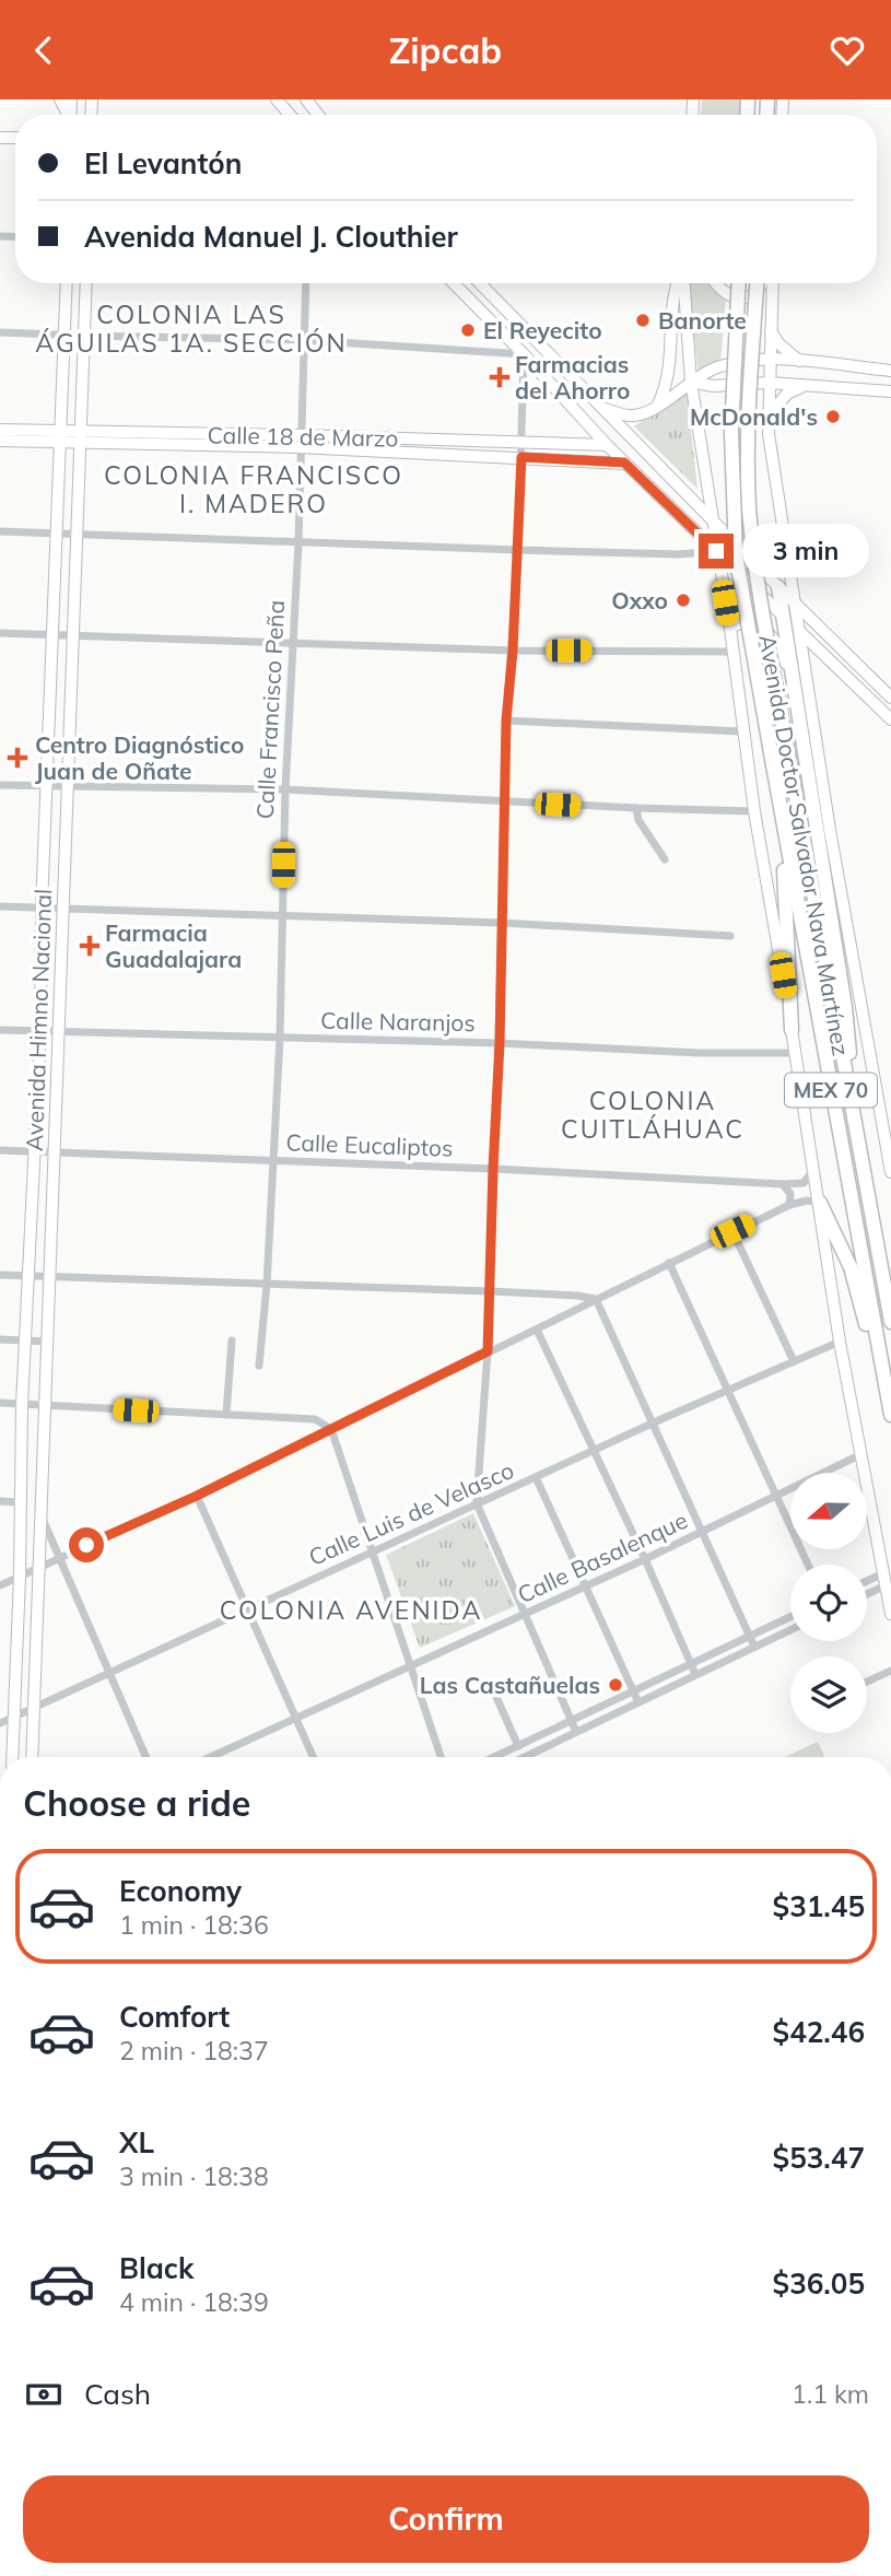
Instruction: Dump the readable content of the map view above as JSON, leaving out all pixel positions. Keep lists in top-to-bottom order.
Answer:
{
  "streets": {
    "highway": ["Avenida Doctor Salvador Nava Martínez", "MEX 70"],
    "main road": ["Calle 18 de Marzo", "Avenida Himno Nacional"],
    "street": [
      "Calle Francisco Peña",
      "Calle Naranjos",
      "Calle Eucaliptos",
      "Calle Luis de Velasco",
      "Calle Basalenque"
    ]
  },
  "crossings": [
    ["Calle 18 de Marzo", "Calle Francisco Peña"],
    ["Calle 18 de Marzo", "Avenida Himno Nacional"],
    ["Calle Francisco Peña", "Calle Naranjos"],
    ["Calle Francisco Peña", "Calle Eucaliptos"],
    ["Avenida Doctor Salvador Nava Martínez", "Calle Naranjos"],
    ["Avenida Doctor Salvador Nava Martínez", "Calle Eucaliptos"],
    ["Avenida Doctor Salvador Nava Martínez", "Calle Luis de Velasco"],
    ["Avenida Doctor Salvador Nava Martínez", "Calle Basalenque"],
    ["Avenida Himno Nacional", "Calle Naranjos"],
    ["Avenida Himno Nacional", "Calle Eucaliptos"],
    ["Avenida Himno Nacional", "Calle Luis de Velasco"]
  ],
  "districts": [
    "COLONIA LAS ÁGUILAS 1A. SECCIÓN",
    "COLONIA FRANCISCO I. MADERO",
    "COLONIA CUITLÁHUAC",
    "COLONIA AVENIDA"
  ],
  "places": {
    "other": [
      "Banorte",
      "El Reyecito",
      "McDonald's",
      "Oxxo",
      "Las Castañuelas"
    ],
    "health": ["Farmacias del Ahorro", "Centro Diagnóstico Juan de Oñate", "Farmacia Guadalajara"]
  },
  "north": "left",
  "page": {
    "header": "Zipcab",
    "banner": ["El Levantón", "Avenida Manuel J. Clouthier"],
    "bubble": "3 min",
    "heading": "Choose a ride",
    "list": [
      {
        "name": "Economy",
        "note": "1 min · 18:36",
        "value": "$31.45"
      },
      {
        "name": "Comfort",
        "note": "2 min · 18:37",
        "value": "$42.46"
      },
      {
        "name": "XL",
        "note": "3 min · 18:38",
        "value": "$53.47"
      },
      {
        "name": "Black",
        "note": "4 min · 18:39",
        "value": "$36.05"
      }
    ],
    "pay": ["Cash", "1.1 km"],
    "buttons": "Confirm"
  }
}
